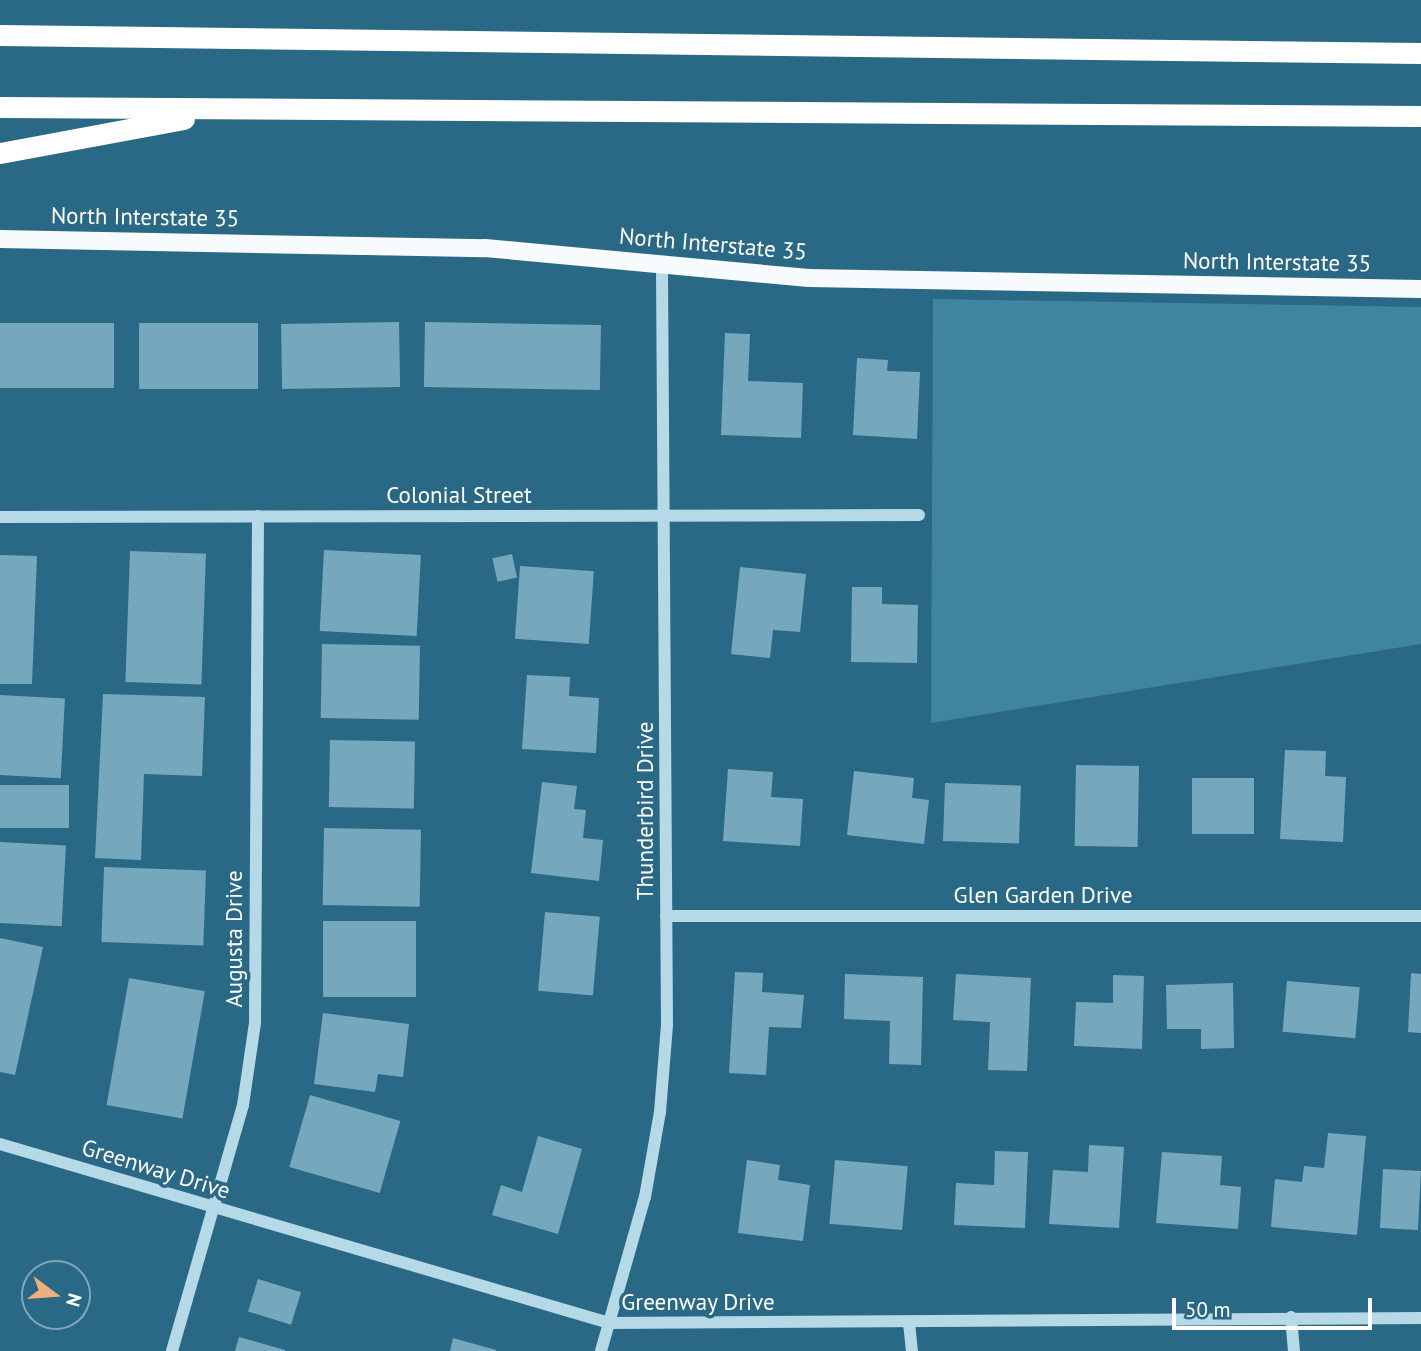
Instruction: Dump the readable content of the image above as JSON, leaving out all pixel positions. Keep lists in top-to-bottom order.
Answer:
{
  "streets": {
    "main road": ["North Interstate 35"],
    "street": [
      "Colonial Street",
      "Thunderbird Drive",
      "Glen Garden Drive",
      "Augusta Drive",
      "Greenway Drive"
    ]
  },
  "crossings": [
    ["North Interstate 35", "Thunderbird Drive"],
    ["Colonial Street", "Thunderbird Drive"],
    ["Colonial Street", "Augusta Drive"],
    ["Thunderbird Drive", "Glen Garden Drive"],
    ["Thunderbird Drive", "Greenway Drive"],
    ["Augusta Drive", "Greenway Drive"]
  ],
  "scale_bar": "50 m",
  "north": "right"
}
